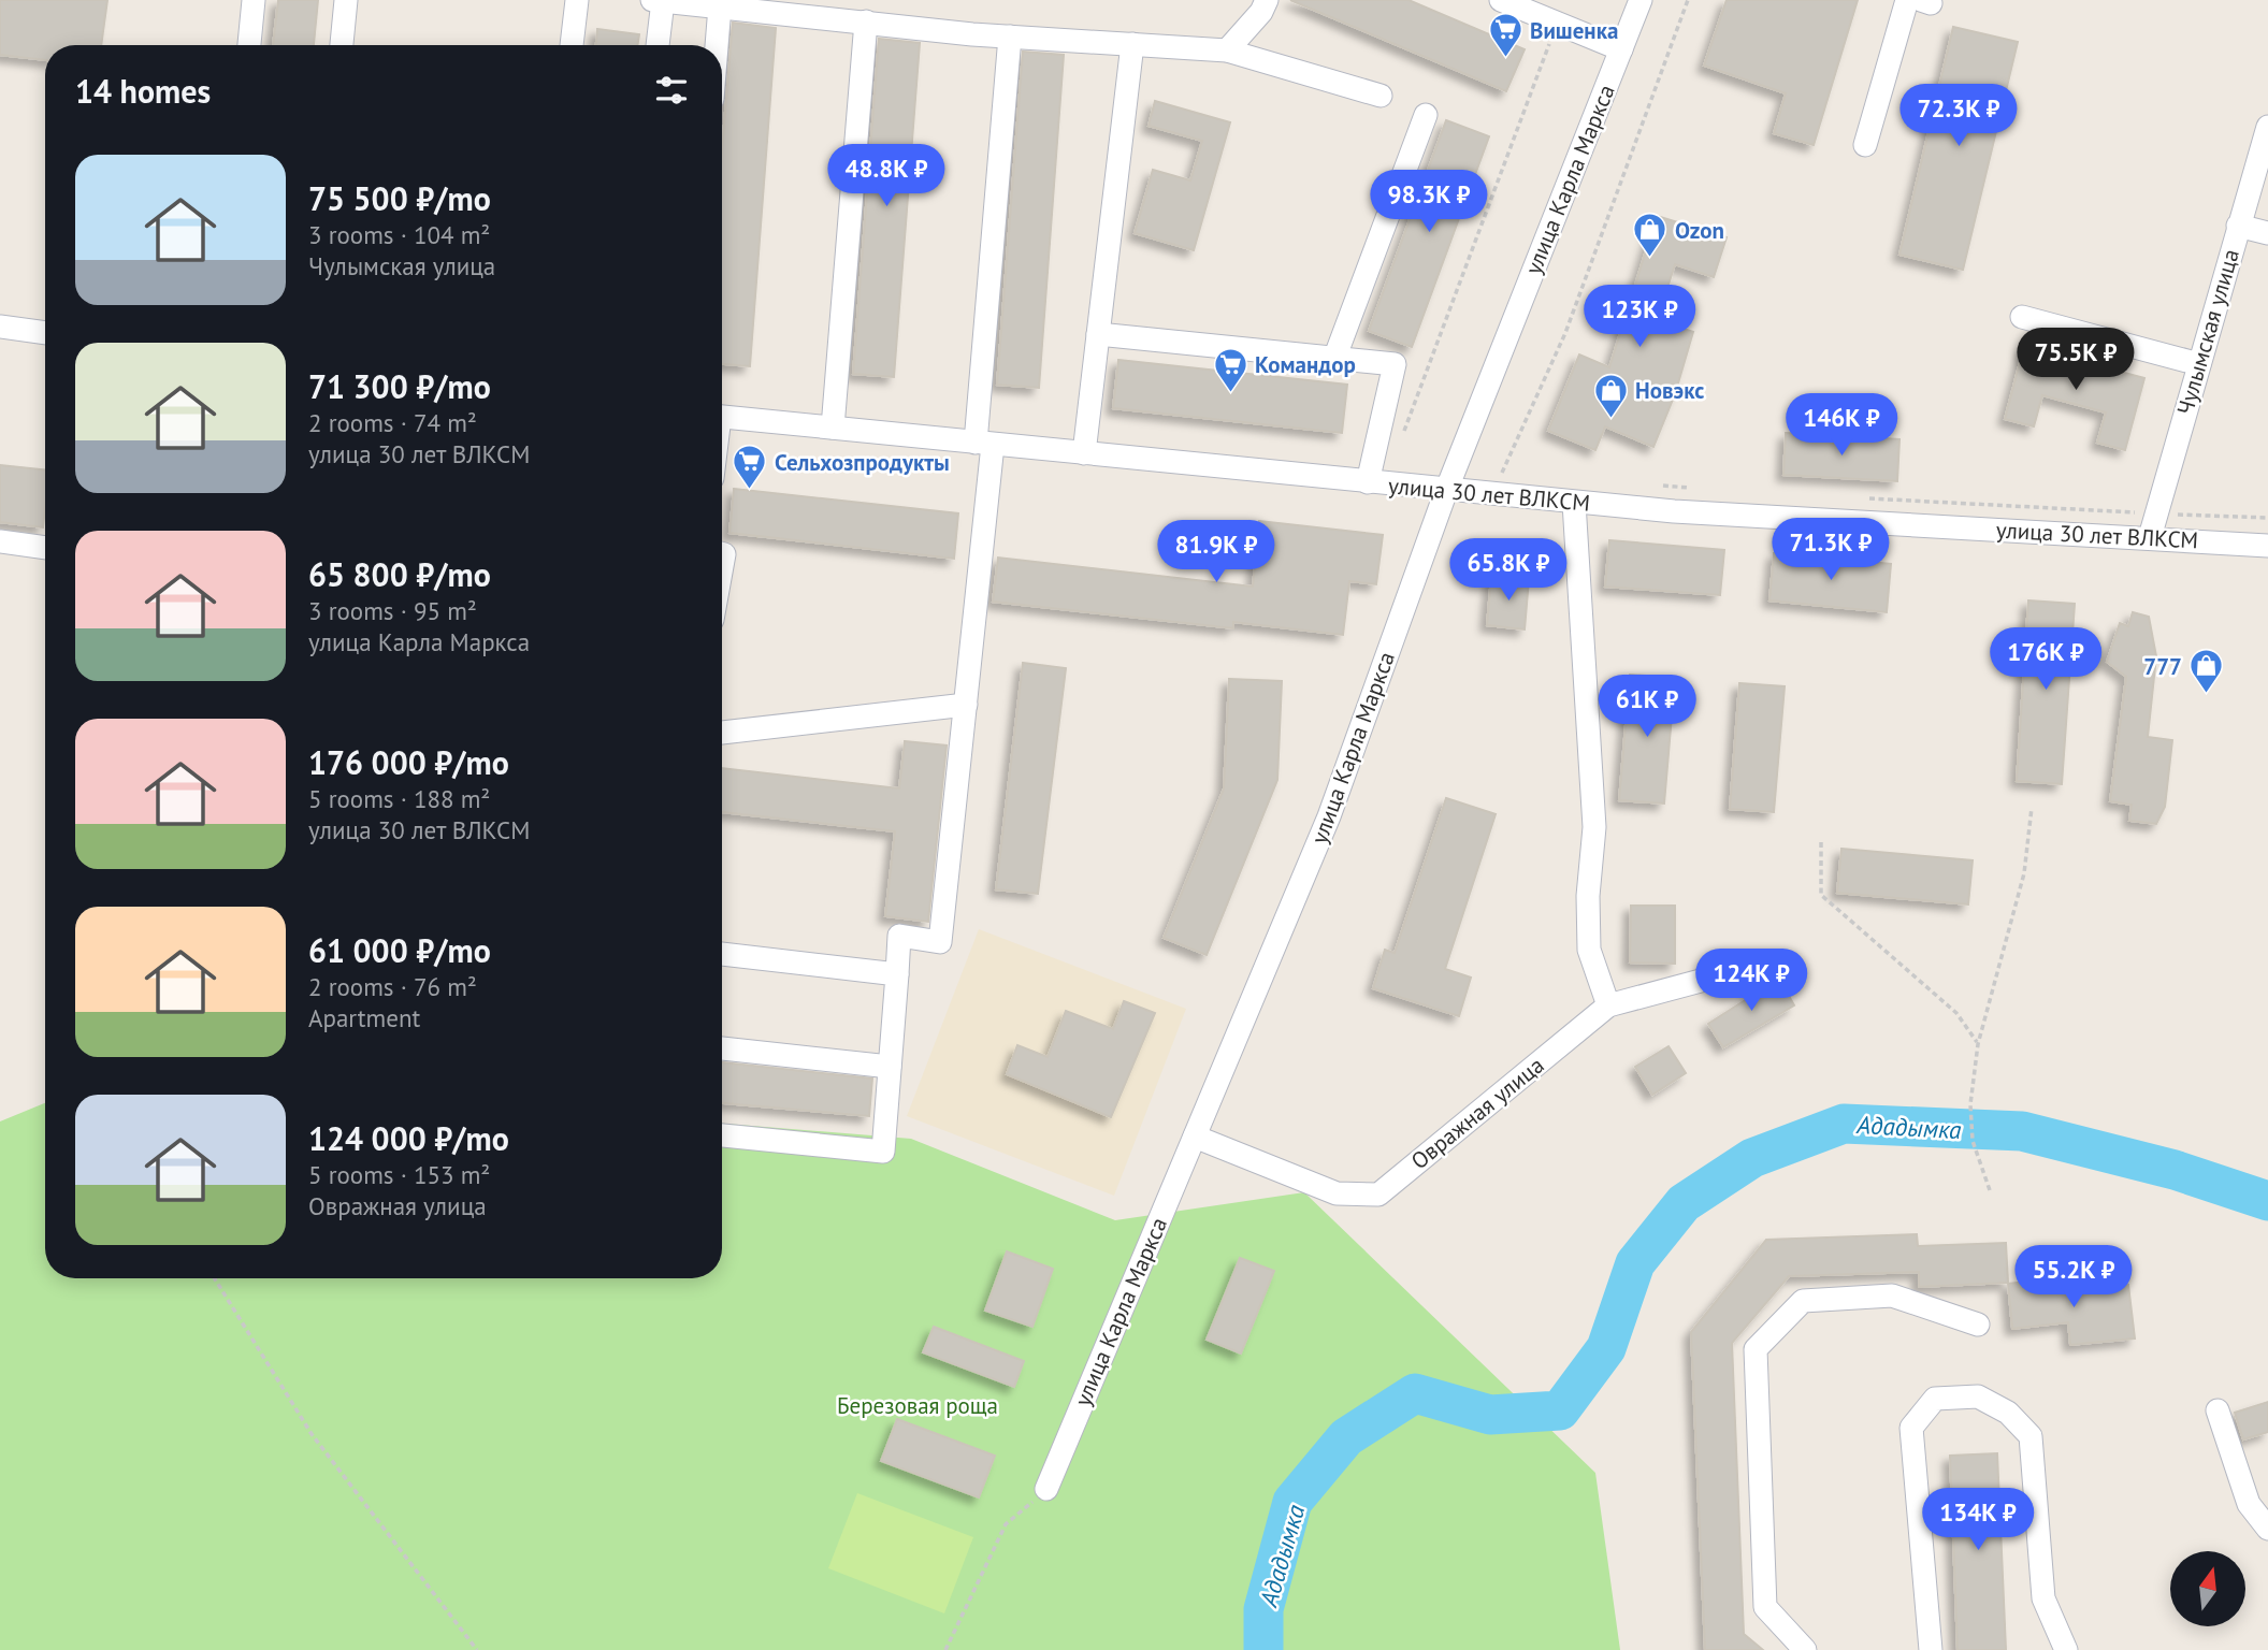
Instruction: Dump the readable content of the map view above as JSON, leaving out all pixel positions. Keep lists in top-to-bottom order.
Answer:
{
  "streets": {
    "street": [
      "улица Карла Маркса",
      "Чулымская улица",
      "улица 30 лет ВЛКСМ",
      "Овражная улица"
    ]
  },
  "crossings": [
    ["улица Карла Маркса", "улица 30 лет ВЛКСМ"],
    ["улица Карла Маркса", "Овражная улица"],
    ["Чулымская улица", "улица 30 лет ВЛКСМ"]
  ],
  "water": ["Ададымка"],
  "parks": ["Березовая роща"],
  "places": {
    "supermarket": ["Вишенка", "Командор", "Сельхозпродукты"],
    "shop": ["Ozon", "Новэкс", "777"]
  },
  "north": "top",
  "page": {
    "heading": "14 homes",
    "price": [
      "72.3K ₽",
      "48.8K ₽",
      "98.3K ₽",
      "123K ₽",
      "75.5K ₽",
      "146K ₽",
      "71.3K ₽",
      "81.9K ₽",
      "65.8K ₽",
      "176K ₽",
      "61K ₽",
      "124K ₽",
      "55.2K ₽",
      "134K ₽"
    ],
    "list": [
      {
        "name": "75 500 ₽/mo",
        "note": "3 rooms · 104 m² · Чулымская улица"
      },
      {
        "name": "71 300 ₽/mo",
        "note": "2 rooms · 74 m² · улица 30 лет ВЛКСМ"
      },
      {
        "name": "65 800 ₽/mo",
        "note": "3 rooms · 95 m² · улица Карла Маркса"
      },
      {
        "name": "176 000 ₽/mo",
        "note": "5 rooms · 188 m² · улица 30 лет ВЛКСМ"
      },
      {
        "name": "61 000 ₽/mo",
        "note": "2 rooms · 76 m² · Apartment"
      },
      {
        "name": "124 000 ₽/mo",
        "note": "5 rooms · 153 m² · Овражная улица"
      }
    ]
  }
}
